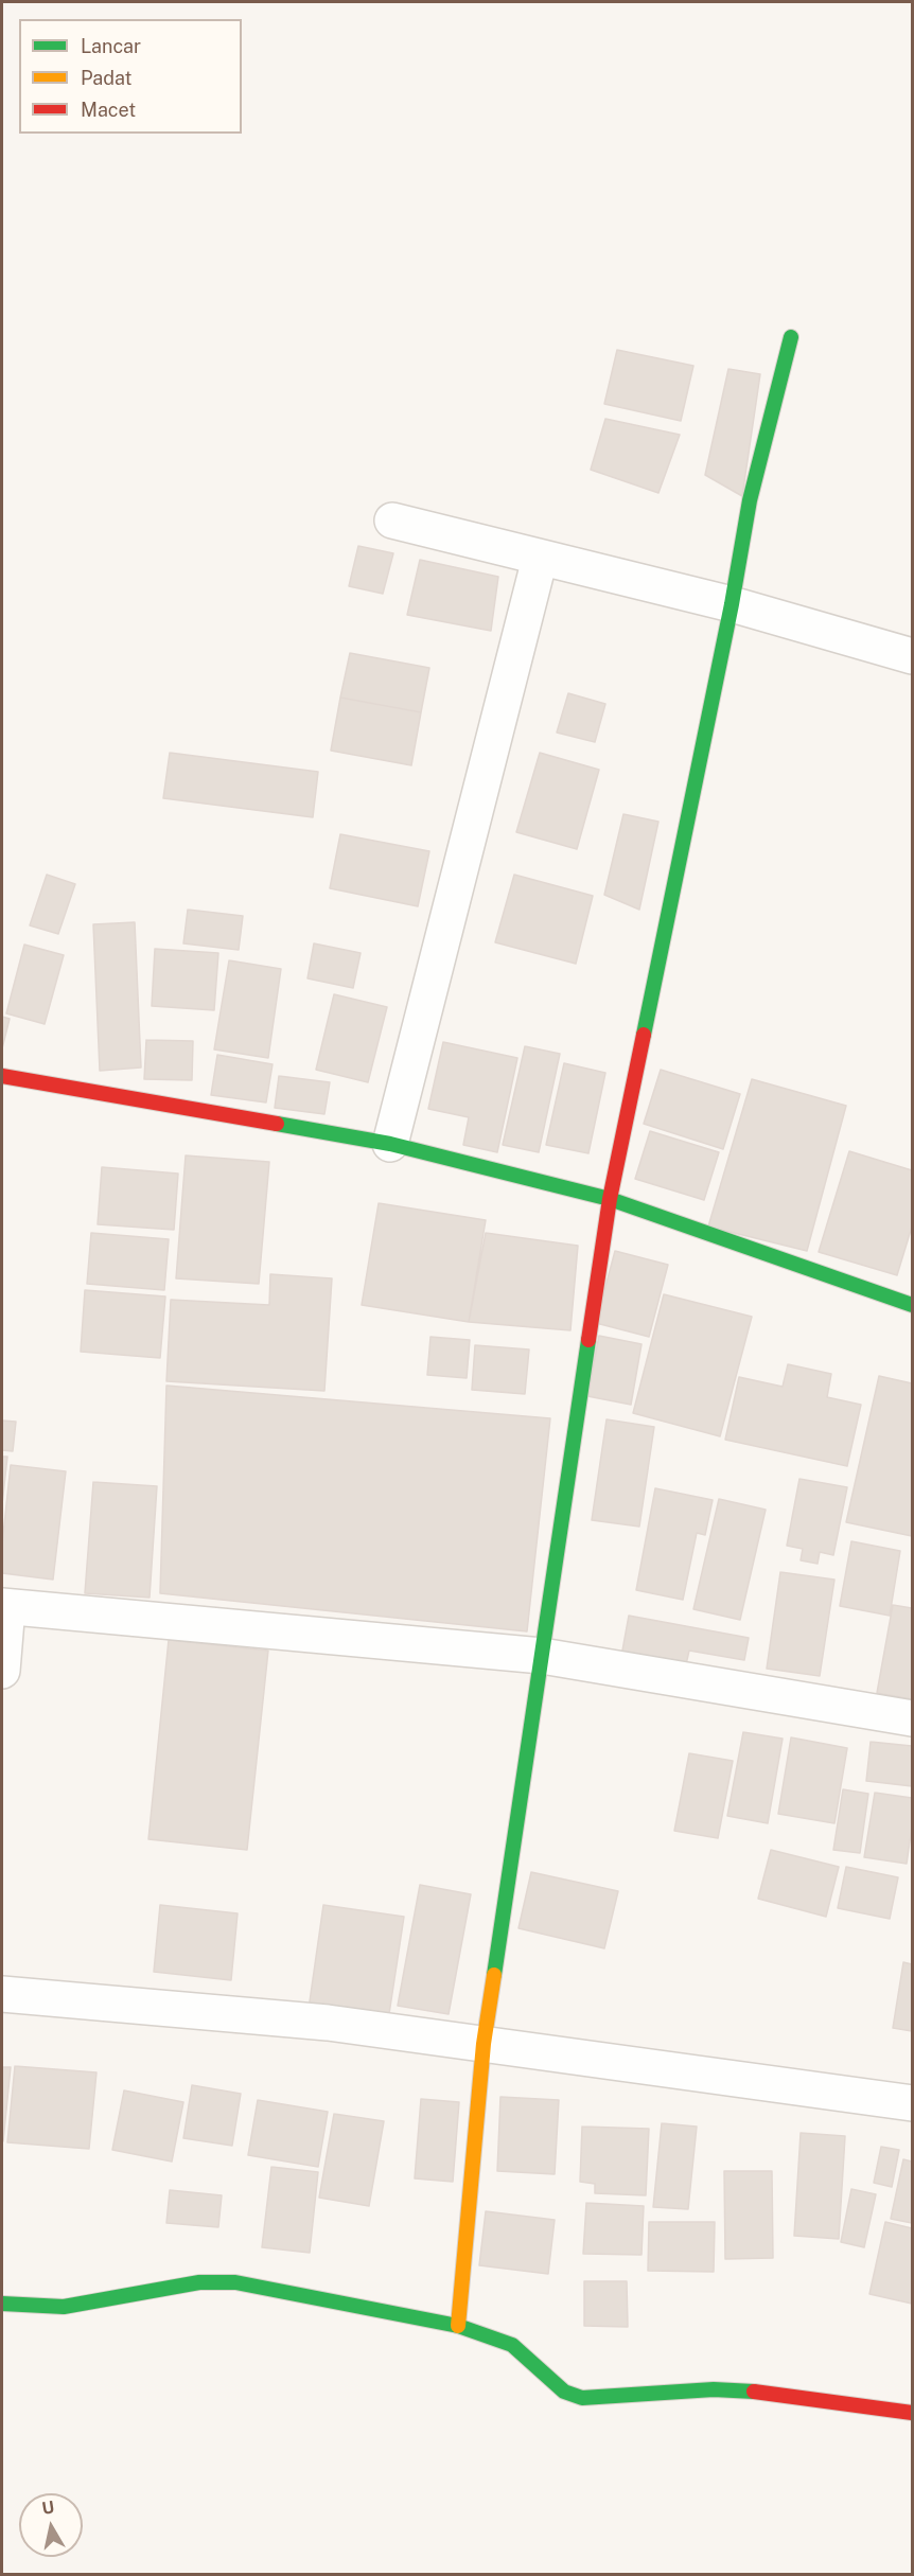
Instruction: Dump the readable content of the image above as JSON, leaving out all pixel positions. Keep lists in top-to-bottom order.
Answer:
{
  "legend": ["Lancar", "Padat", "Macet"],
  "north": "top"
}
